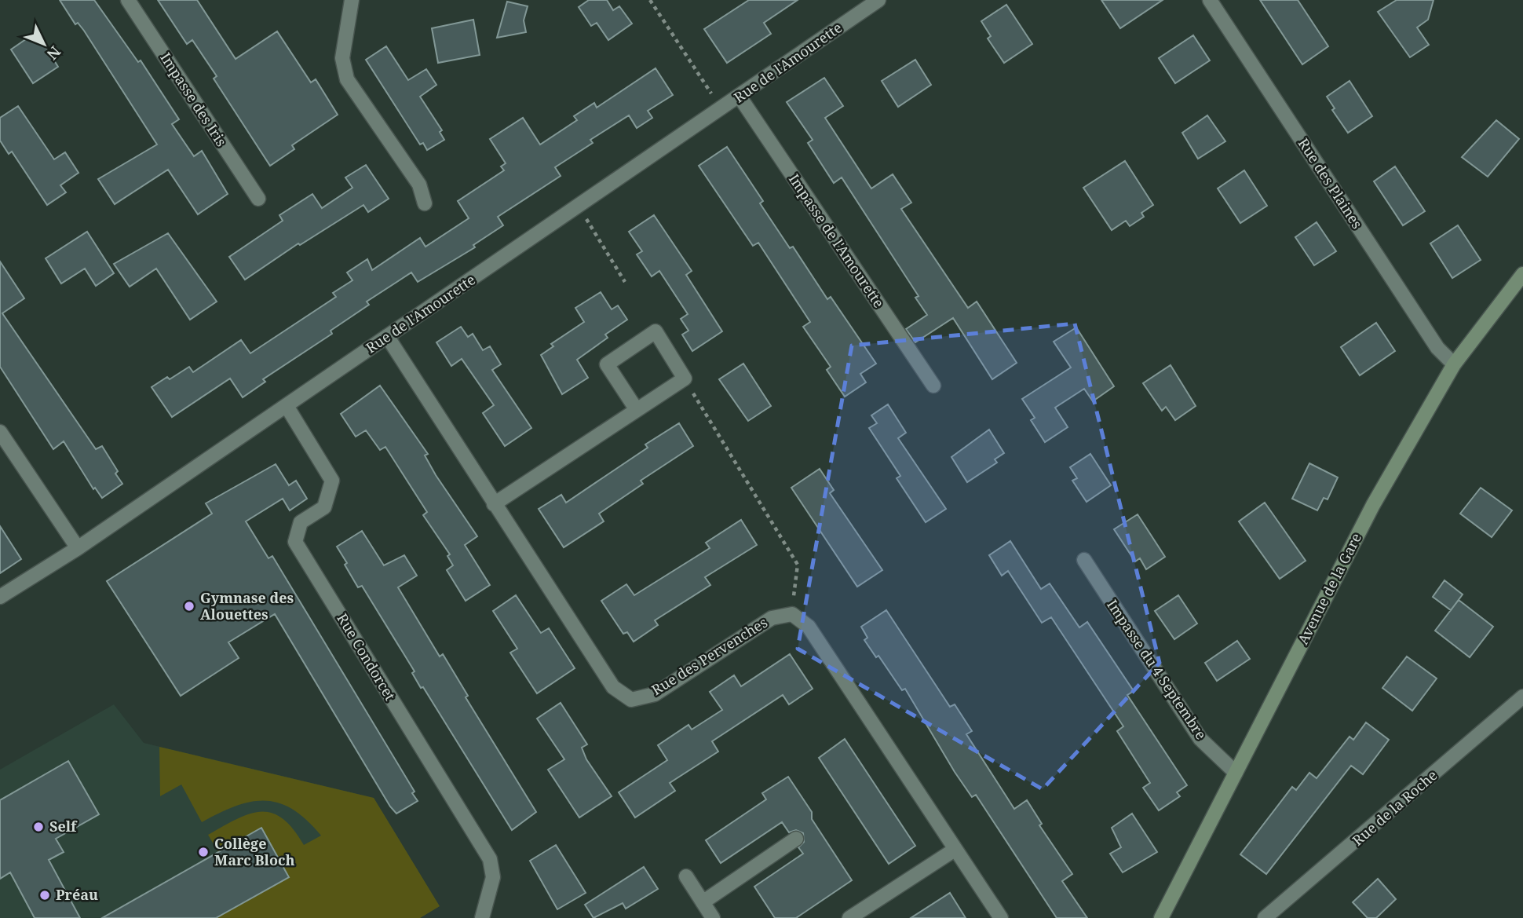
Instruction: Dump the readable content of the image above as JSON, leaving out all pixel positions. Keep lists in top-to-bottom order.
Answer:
{
  "streets": {
    "street": [
      "Rue de l'Amourette",
      "Impasse des Iris",
      "Rue des Plaines",
      "Impasse de l'Amourette",
      "Avenue de la Gare",
      "Rue des Pervenches",
      "Rue Condorcet",
      "Impasse du 4 Septembre",
      "Rue de la Roche"
    ]
  },
  "crossings": [
    ["Rue de l'Amourette", "Impasse de l'Amourette"],
    ["Rue de l'Amourette", "Rue des Pervenches"],
    ["Rue de l'Amourette", "Rue Condorcet"],
    ["Rue des Plaines", "Avenue de la Gare"],
    ["Avenue de la Gare", "Impasse du 4 Septembre"]
  ],
  "places": [
    "Gymnase des Alouettes",
    "Self",
    "Collège Marc Bloch",
    "Préau"
  ],
  "north": "bottom right"
}
